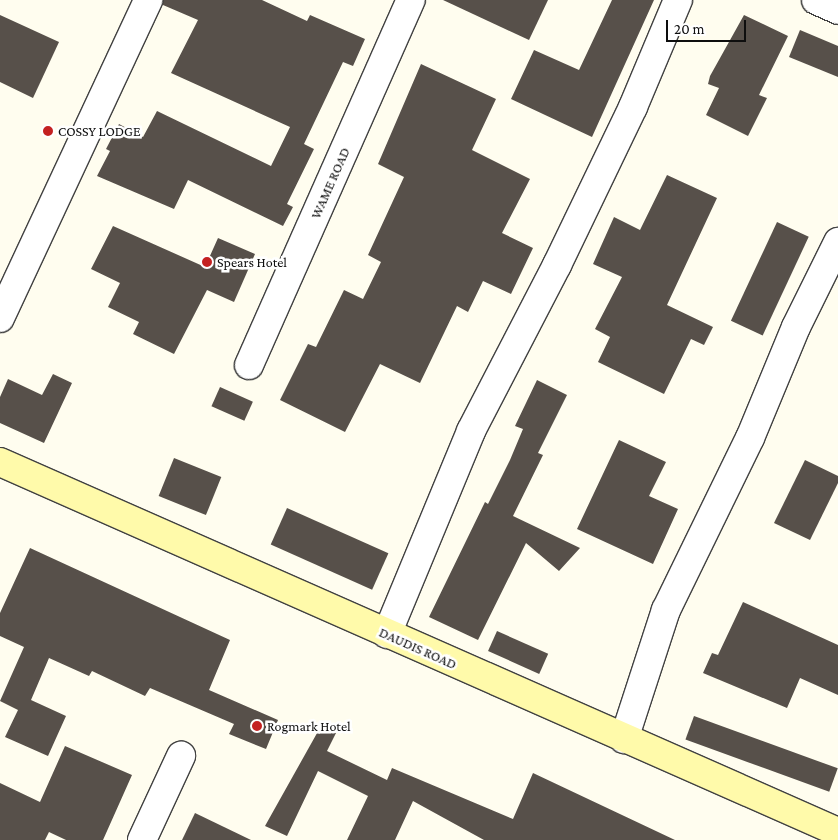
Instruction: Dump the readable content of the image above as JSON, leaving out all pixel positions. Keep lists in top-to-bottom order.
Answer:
{
  "streets": {
    "street": ["WAME ROAD", "DAUDIS ROAD"]
  },
  "places": ["COSSY LODGE", "Spears Hotel", "Rogmark Hotel"],
  "scale_bar": "20 m"
}
